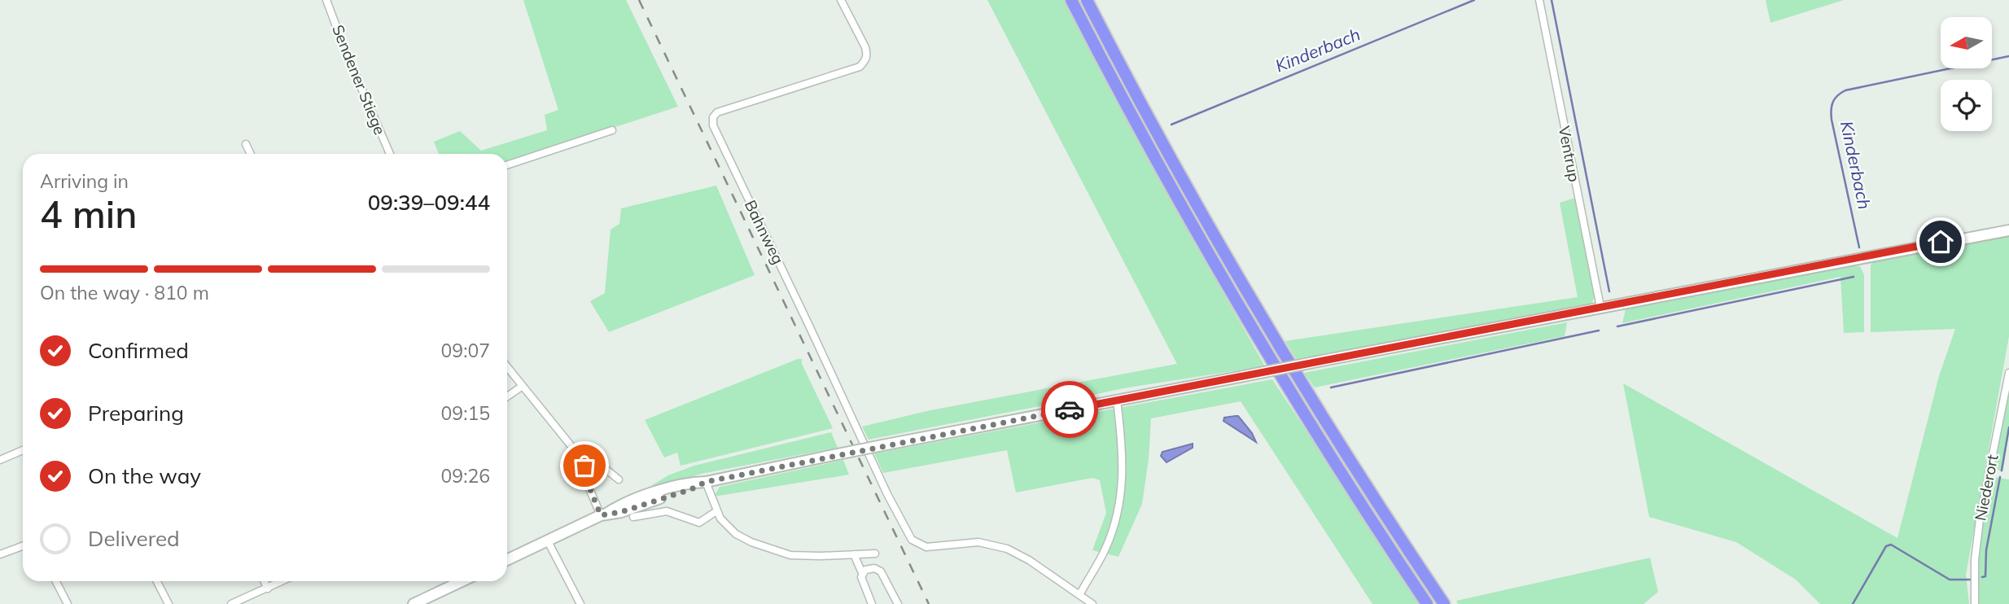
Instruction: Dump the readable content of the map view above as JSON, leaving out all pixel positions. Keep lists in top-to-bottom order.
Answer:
{
  "streets": {
    "street": [
      "Sendener Stiege",
      "Ventrup",
      "Bahnweg",
      "Niederort"
    ]
  },
  "water": ["Kinderbach"],
  "north": "left",
  "page": {
    "heading": ["4 min", "Arriving in", "09:39–09:44"],
    "bar": "On the way · 810 m",
    "list": [
      ["Confirmed", "09:07"],
      ["Preparing", "09:15"],
      ["On the way", "09:26"],
      "Delivered"
    ]
  }
}
